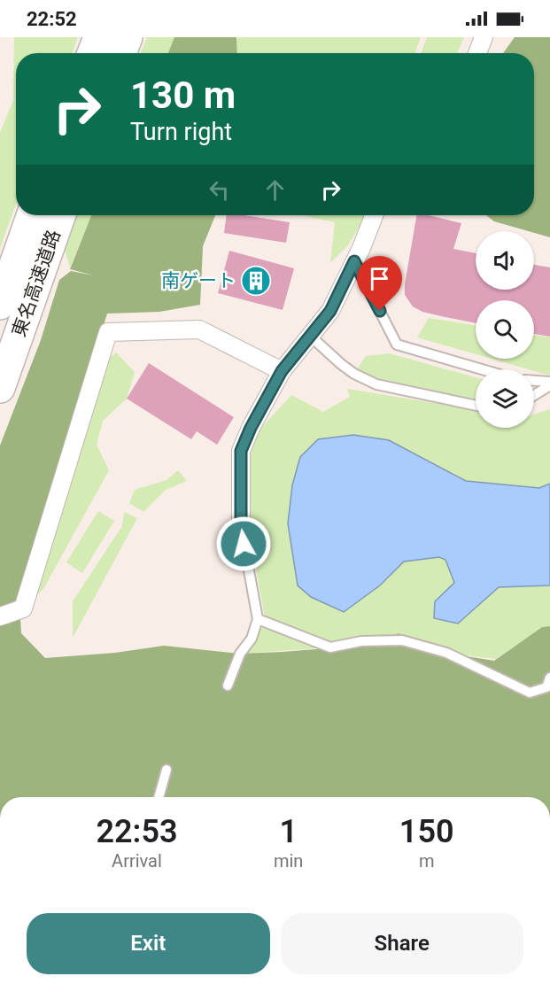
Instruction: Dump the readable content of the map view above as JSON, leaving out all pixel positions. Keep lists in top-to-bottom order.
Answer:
{
  "streets": {
    "highway": ["東名高速道路"]
  },
  "places": {
    "building": ["南ゲート"]
  },
  "page": {
    "status": "22:52",
    "turn": ["130 m", "Turn right"],
    "eta": [
      "22:53",
      "Arrival",
      "1",
      "min",
      "150",
      "m"
    ],
    "buttons": ["Exit", "Share"]
  }
}
